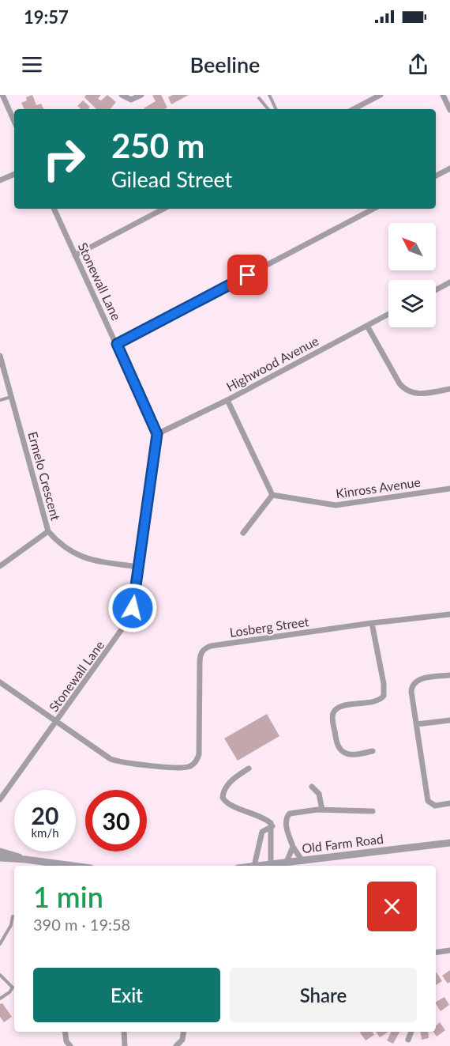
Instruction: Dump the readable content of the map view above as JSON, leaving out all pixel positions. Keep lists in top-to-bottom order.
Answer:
{
  "streets": {
    "street": [
      "Stonewall Lane",
      "Highwood Avenue",
      "Ermelo Crescent",
      "Kinross Avenue",
      "Losberg Street",
      "Old Farm Road"
    ]
  },
  "crossings": [
    ["Stonewall Lane", "Highwood Avenue"],
    ["Stonewall Lane", "Ermelo Crescent"],
    ["Stonewall Lane", "Losberg Street"]
  ],
  "north": "top left",
  "page": {
    "status": "19:57",
    "header": "Beeline",
    "turn": ["250 m", "Gilead Street"],
    "speed": "20 km/h",
    "limit": "30",
    "heading": ["1 min", "390 m · 19:58"],
    "buttons": ["Exit", "Share"]
  }
}
